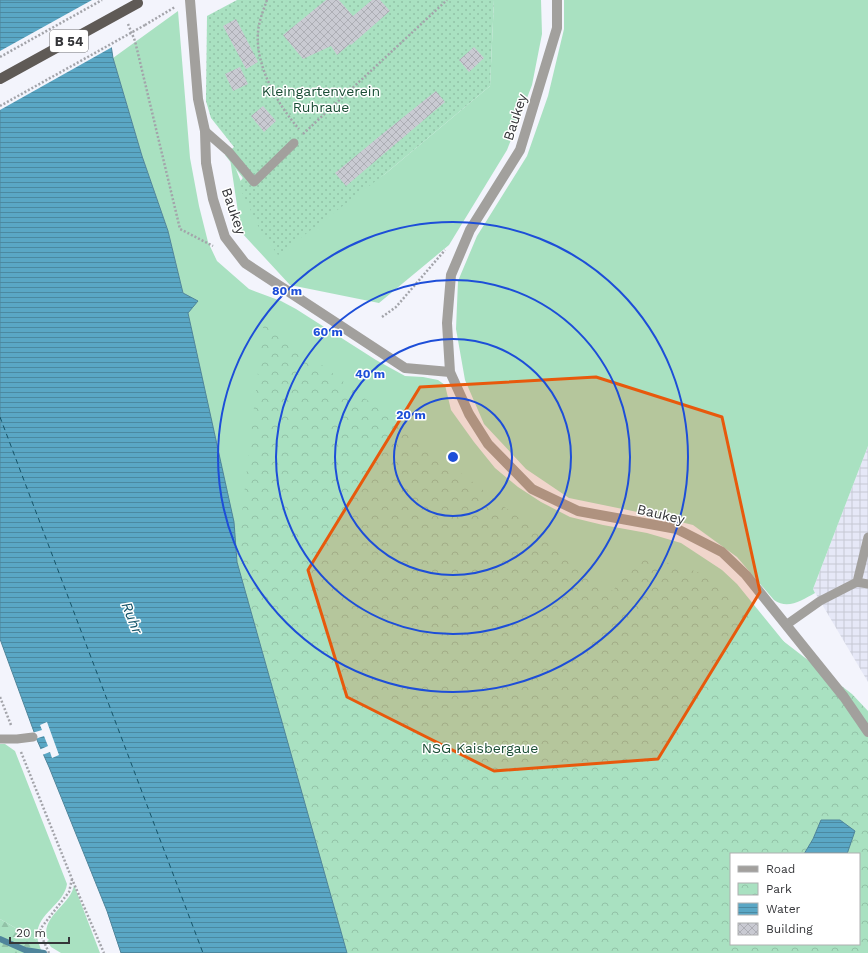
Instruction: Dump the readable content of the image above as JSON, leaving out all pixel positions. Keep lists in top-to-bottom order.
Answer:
{
  "streets": {
    "main road": ["B 54"],
    "street": ["Baukey"]
  },
  "water": ["Ruhr"],
  "parks": ["Kleingartenverein Ruhraue", "NSG Kaisbergaue"],
  "legend": [
    "Road",
    "Park",
    "Water",
    "Building"
  ],
  "scale_bar": "20 m",
  "rings": [
    "80 m",
    "60 m",
    "40 m",
    "20 m"
  ]
}
